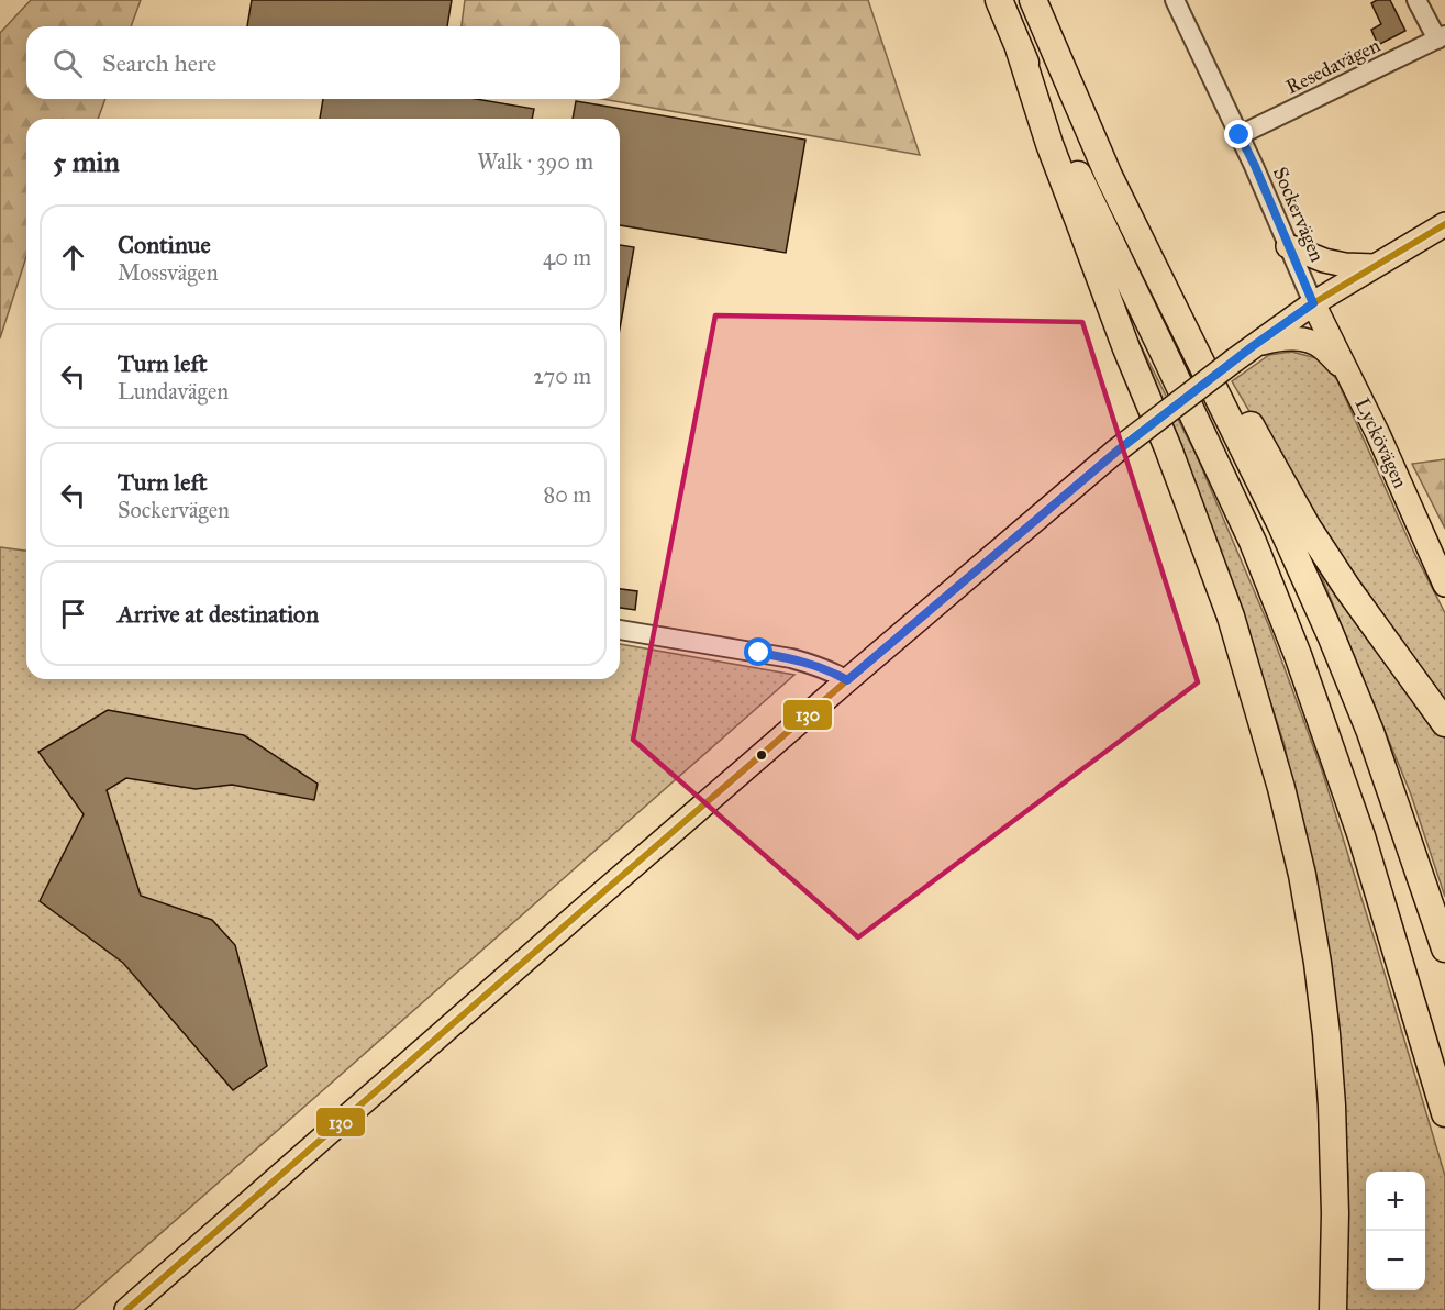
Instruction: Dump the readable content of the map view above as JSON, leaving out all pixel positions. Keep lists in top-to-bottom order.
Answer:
{
  "streets": {
    "main road": ["Lyckövägen"],
    "street": ["Resedavägen", "Sockervägen"]
  },
  "crossings": [
    ["Resedavägen", "Sockervägen"],
    ["Sockervägen", "Lyckövägen"]
  ],
  "lines": ["transit line 130"],
  "page": {
    "search": "Search here",
    "heading": ["5 min", "Walk · 390 m"],
    "list": [
      ["Continue", "Mossvägen", "40 m"],
      ["Turn left", "Lundavägen", "270 m"],
      ["Turn left", "Sockervägen", "80 m"],
      "Arrive at destination"
    ],
    "map_buttons": ["+", "−"]
  }
}
